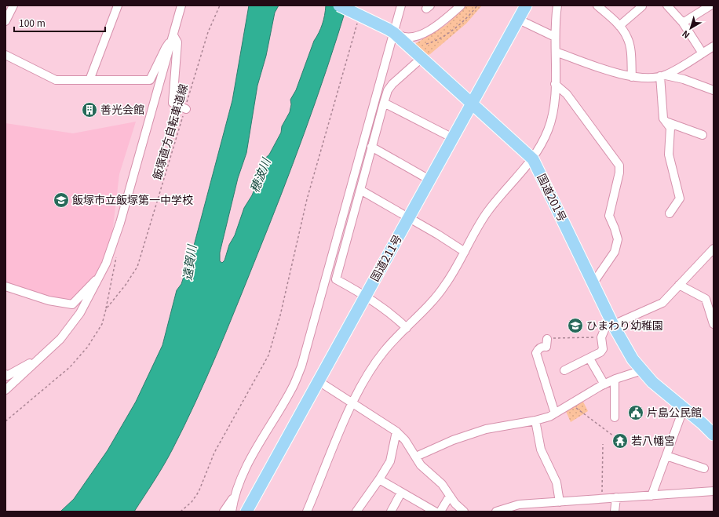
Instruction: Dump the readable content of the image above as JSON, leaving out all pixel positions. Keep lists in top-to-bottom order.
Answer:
{
  "streets": {
    "highway": ["国道201号", "国道211号"],
    "path": ["飯塚直方自転車道線"]
  },
  "crossings": [
    ["国道201号", "国道211号"]
  ],
  "water": ["穂波川", "遠賀川"],
  "places": {
    "building": ["善光会館"],
    "school or university": ["飯塚市立飯塚第一中学校", "ひまわり幼稚園"],
    "public building": ["片島公民館"],
    "temple": ["若八幡宮"]
  },
  "scale_bar": "100 m",
  "north": "bottom left"
}
